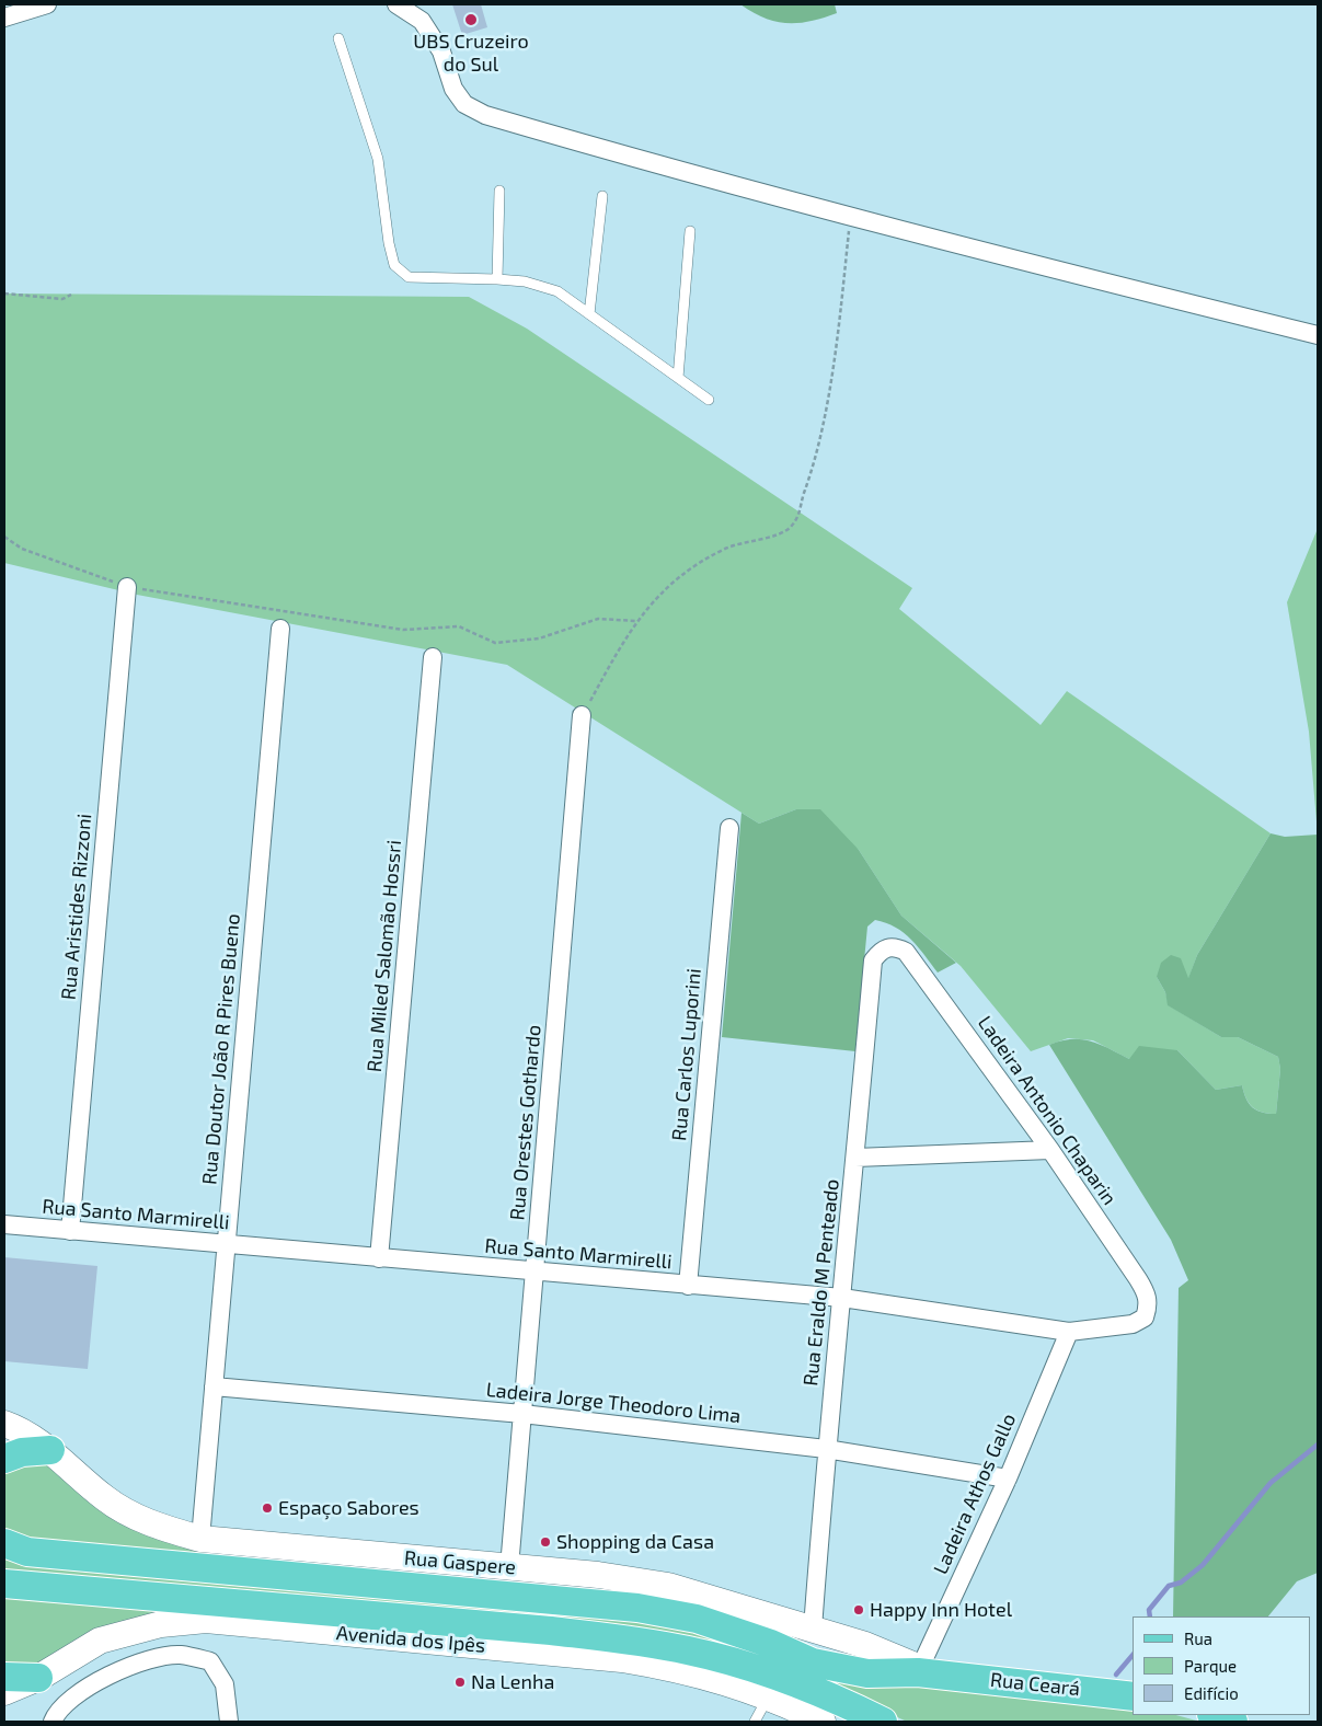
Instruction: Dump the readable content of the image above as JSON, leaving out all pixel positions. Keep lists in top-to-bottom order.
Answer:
{
  "streets": {
    "main road": ["Rua Ceará"],
    "street": [
      "Rua Aristides Rizzoni",
      "Rua Miled Salomão Hossri",
      "Rua Doutor João R Pires Bueno",
      "Rua Carlos Luporini",
      "Ladeira Antonio Chaparin",
      "Rua Orestes Gothardo",
      "Rua Santo Marmirelli",
      "Rua Eraldo M Penteado",
      "Ladeira Jorge Theodoro Lima",
      "Ladeira Athos Gallo",
      "Rua Gaspere",
      "Avenida dos Ipês"
    ]
  },
  "crossings": [
    ["Rua Aristides Rizzoni", "Rua Santo Marmirelli"],
    ["Rua Miled Salomão Hossri", "Rua Santo Marmirelli"],
    ["Rua Doutor João R Pires Bueno", "Rua Santo Marmirelli"],
    ["Rua Doutor João R Pires Bueno", "Ladeira Jorge Theodoro Lima"],
    ["Rua Doutor João R Pires Bueno", "Rua Gaspere"],
    ["Rua Carlos Luporini", "Rua Santo Marmirelli"],
    ["Ladeira Antonio Chaparin", "Rua Santo Marmirelli"],
    ["Ladeira Antonio Chaparin", "Rua Eraldo M Penteado"],
    ["Rua Orestes Gothardo", "Rua Santo Marmirelli"],
    ["Rua Orestes Gothardo", "Ladeira Jorge Theodoro Lima"],
    ["Rua Orestes Gothardo", "Rua Gaspere"],
    ["Rua Santo Marmirelli", "Rua Eraldo M Penteado"],
    ["Rua Santo Marmirelli", "Ladeira Athos Gallo"],
    ["Rua Eraldo M Penteado", "Ladeira Jorge Theodoro Lima"],
    ["Rua Eraldo M Penteado", "Rua Gaspere"],
    ["Ladeira Jorge Theodoro Lima", "Ladeira Athos Gallo"],
    ["Ladeira Athos Gallo", "Rua Gaspere"],
    ["Ladeira Athos Gallo", "Rua Ceará"],
    ["Rua Gaspere", "Rua Ceará"]
  ],
  "places": [
    "UBS Cruzeiro do Sul",
    "Espaço Sabores",
    "Shopping da Casa",
    "Happy Inn Hotel",
    "Na Lenha"
  ],
  "legend": ["Rua", "Parque", "Edifício"]
}
